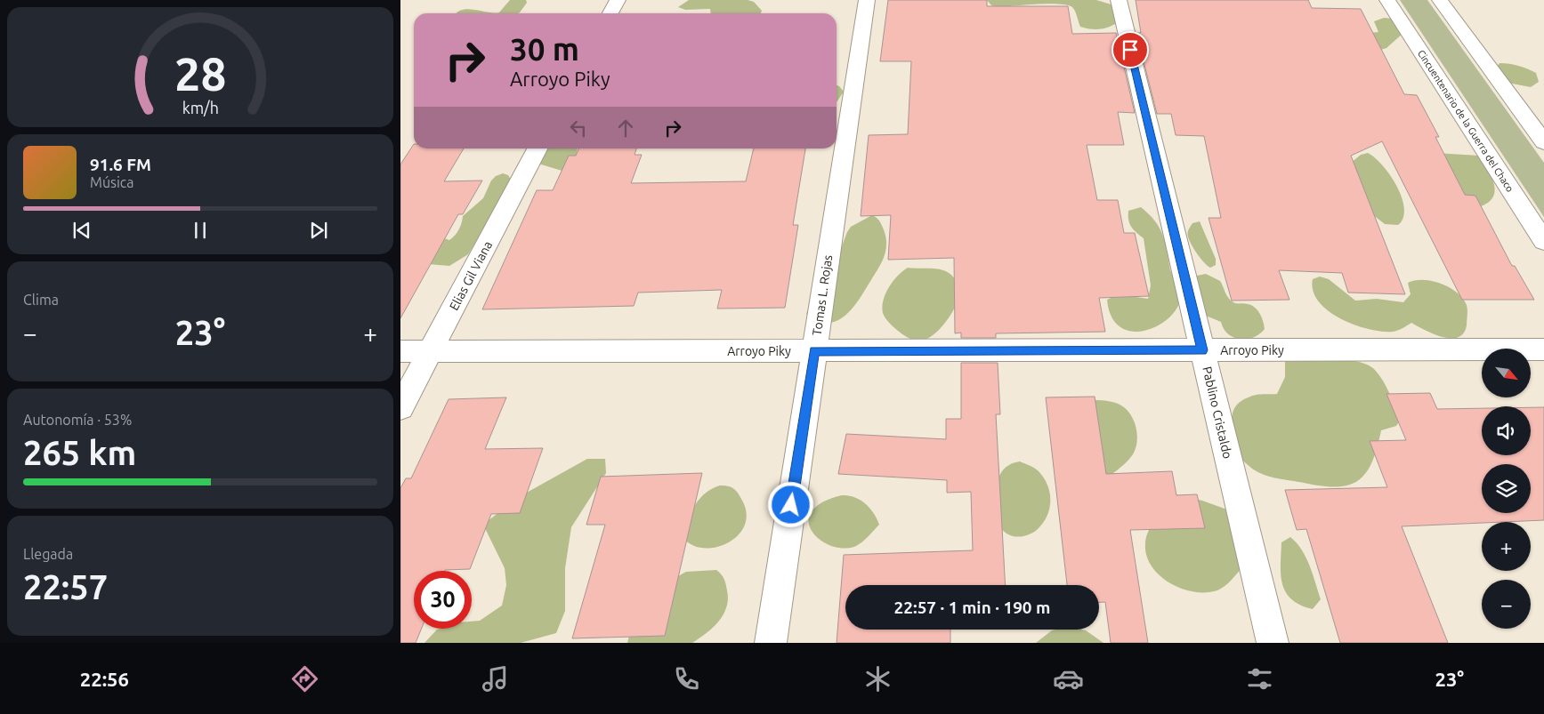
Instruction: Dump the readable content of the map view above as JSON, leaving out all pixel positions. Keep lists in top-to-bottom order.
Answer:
{
  "streets": {
    "street": [
      "Cincuentenario de la Guerra del Chaco",
      "Elias Gil Viana",
      "Tomas L. Rojas",
      "Arroyo Piky",
      "Pablino Cristaldo"
    ]
  },
  "crossings": [
    ["Elias Gil Viana", "Arroyo Piky"],
    ["Tomas L. Rojas", "Arroyo Piky"],
    ["Arroyo Piky", "Pablino Cristaldo"]
  ],
  "north": "bottom right",
  "page": {
    "turn": ["30 m", "Arroyo Piky"],
    "song": ["91.6 FM", "Música"],
    "tile": [
      "Clima",
      ["Autonomía · 53%", "265 km"],
      ["Llegada", "22:57"]
    ],
    "heat": ["−", "23°", "+"],
    "map_buttons": ["+", "−"],
    "limit": "30",
    "trip": "22:57 · 1 min · 190 m",
    "tabs": ["22:56", "23°"],
    "gauge": ["28", "km/h"]
  }
}
